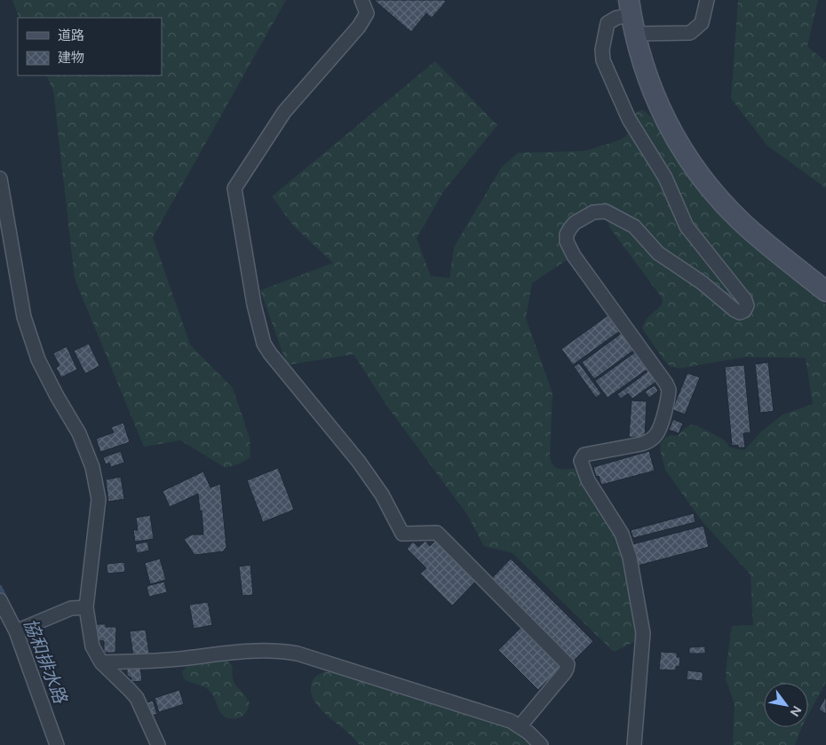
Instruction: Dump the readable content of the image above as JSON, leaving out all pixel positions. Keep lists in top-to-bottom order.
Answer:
{
  "water": ["協和排水路"],
  "legend": ["道路", "建物"],
  "north": "bottom right"
}
